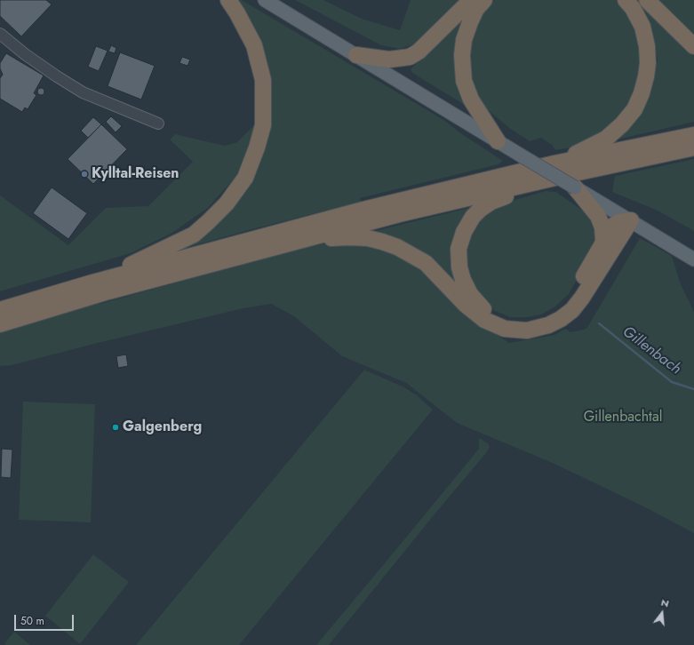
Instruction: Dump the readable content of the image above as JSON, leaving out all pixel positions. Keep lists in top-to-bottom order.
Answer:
{
  "water": ["Gillenbach"],
  "parks": ["Gillenbachtal"],
  "places": ["Kylltal-Reisen", "Galgenberg"],
  "scale_bar": "50 m",
  "north": "top"
}
